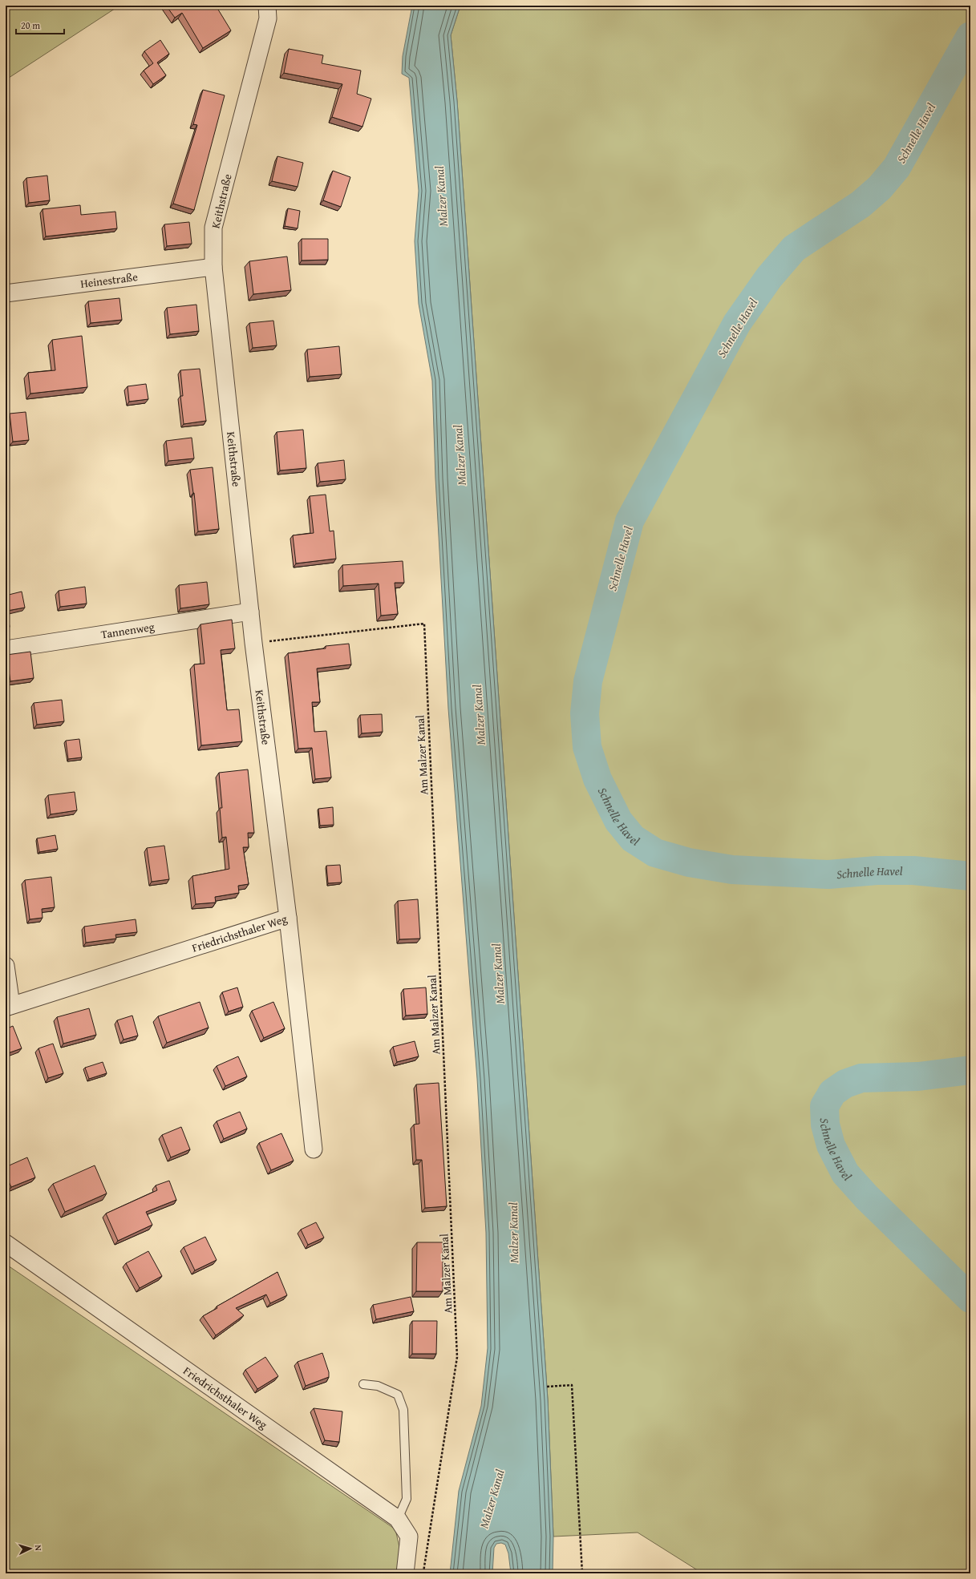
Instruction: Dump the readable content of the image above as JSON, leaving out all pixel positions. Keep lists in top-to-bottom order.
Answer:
{
  "streets": {
    "street": [
      "Keithstraße",
      "Heinestraße",
      "Tannenweg",
      "Friedrichsthaler Weg"
    ],
    "path": ["Am Malzer Kanal"]
  },
  "crossings": [
    ["Keithstraße", "Heinestraße"],
    ["Keithstraße", "Tannenweg"],
    ["Keithstraße", "Am Malzer Kanal"],
    ["Keithstraße", "Friedrichsthaler Weg"]
  ],
  "water": ["Schnelle Havel", "Malzer Kanal"],
  "scale_bar": "20 m",
  "north": "right"
}
